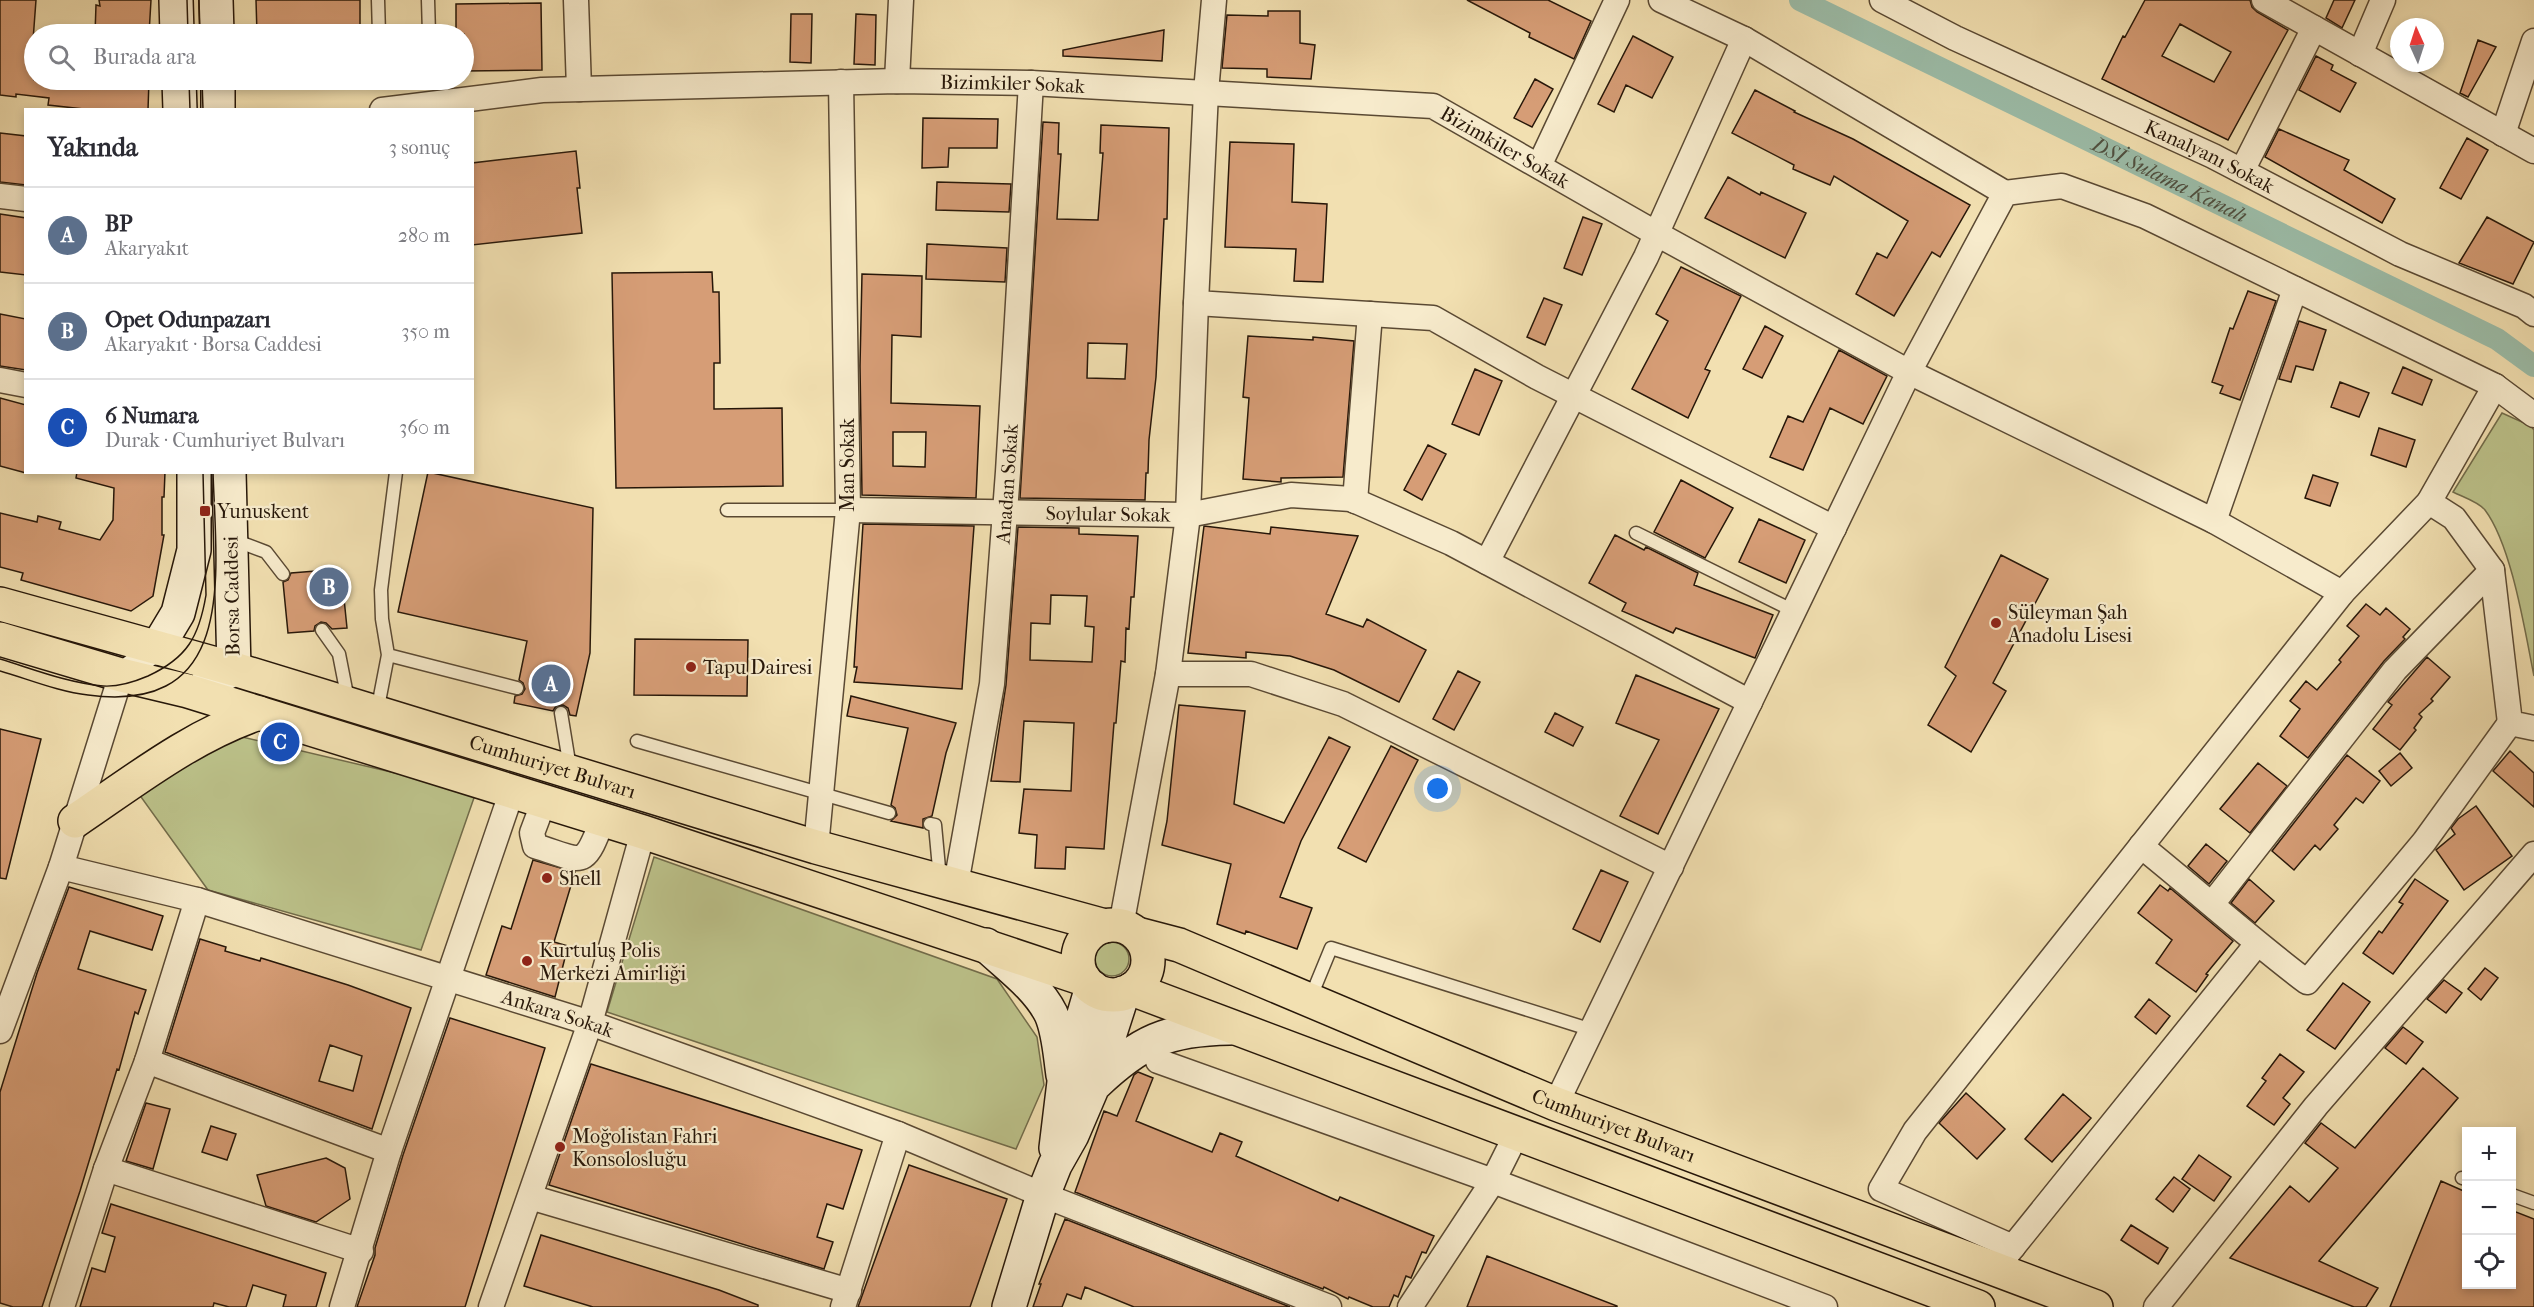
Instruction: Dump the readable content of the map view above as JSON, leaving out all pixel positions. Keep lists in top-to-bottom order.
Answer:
{
  "streets": {
    "main road": ["Borsa Caddesi", "Cumhuriyet Bulvarı"],
    "street": [
      "Bizimkiler Sokak",
      "Kanalyanı Sokak",
      "Man Sokak",
      "Anadan Sokak",
      "Soylular Sokak",
      "Ankara Sokak"
    ]
  },
  "crossings": [
    ["Bizimkiler Sokak", "Man Sokak"],
    ["Bizimkiler Sokak", "Anadan Sokak"],
    ["Man Sokak", "Soylular Sokak"],
    ["Man Sokak", "Cumhuriyet Bulvarı"],
    ["Anadan Sokak", "Soylular Sokak"],
    ["Anadan Sokak", "Cumhuriyet Bulvarı"],
    ["Borsa Caddesi", "Cumhuriyet Bulvarı"]
  ],
  "water": ["DSİ Sulama Kanalı"],
  "places": {
    "transit": ["Yunuskent"],
    "other": [
      "Süleyman Şah Anadolu Lisesi",
      "Tapu Dairesi",
      "Shell",
      "Kurtuluş Polis Merkezi Amirliği",
      "Moğolistan Fahri Konsolosluğu"
    ]
  },
  "north": "top",
  "page": {
    "search": "Burada ara",
    "heading": ["Yakında", "3 sonuç"],
    "list": [
      {
        "mark": "A",
        "name": "BP",
        "note": "Akaryakıt",
        "value": "280 m"
      },
      {
        "mark": "B",
        "name": "Opet Odunpazarı",
        "note": "Akaryakıt · Borsa Caddesi",
        "value": "350 m"
      },
      {
        "mark": "C",
        "name": "6 Numara",
        "note": "Durak · Cumhuriyet Bulvarı",
        "value": "360 m"
      }
    ],
    "pins": ["B", "A", "C"],
    "map_buttons": ["+", "−"]
  }
}
